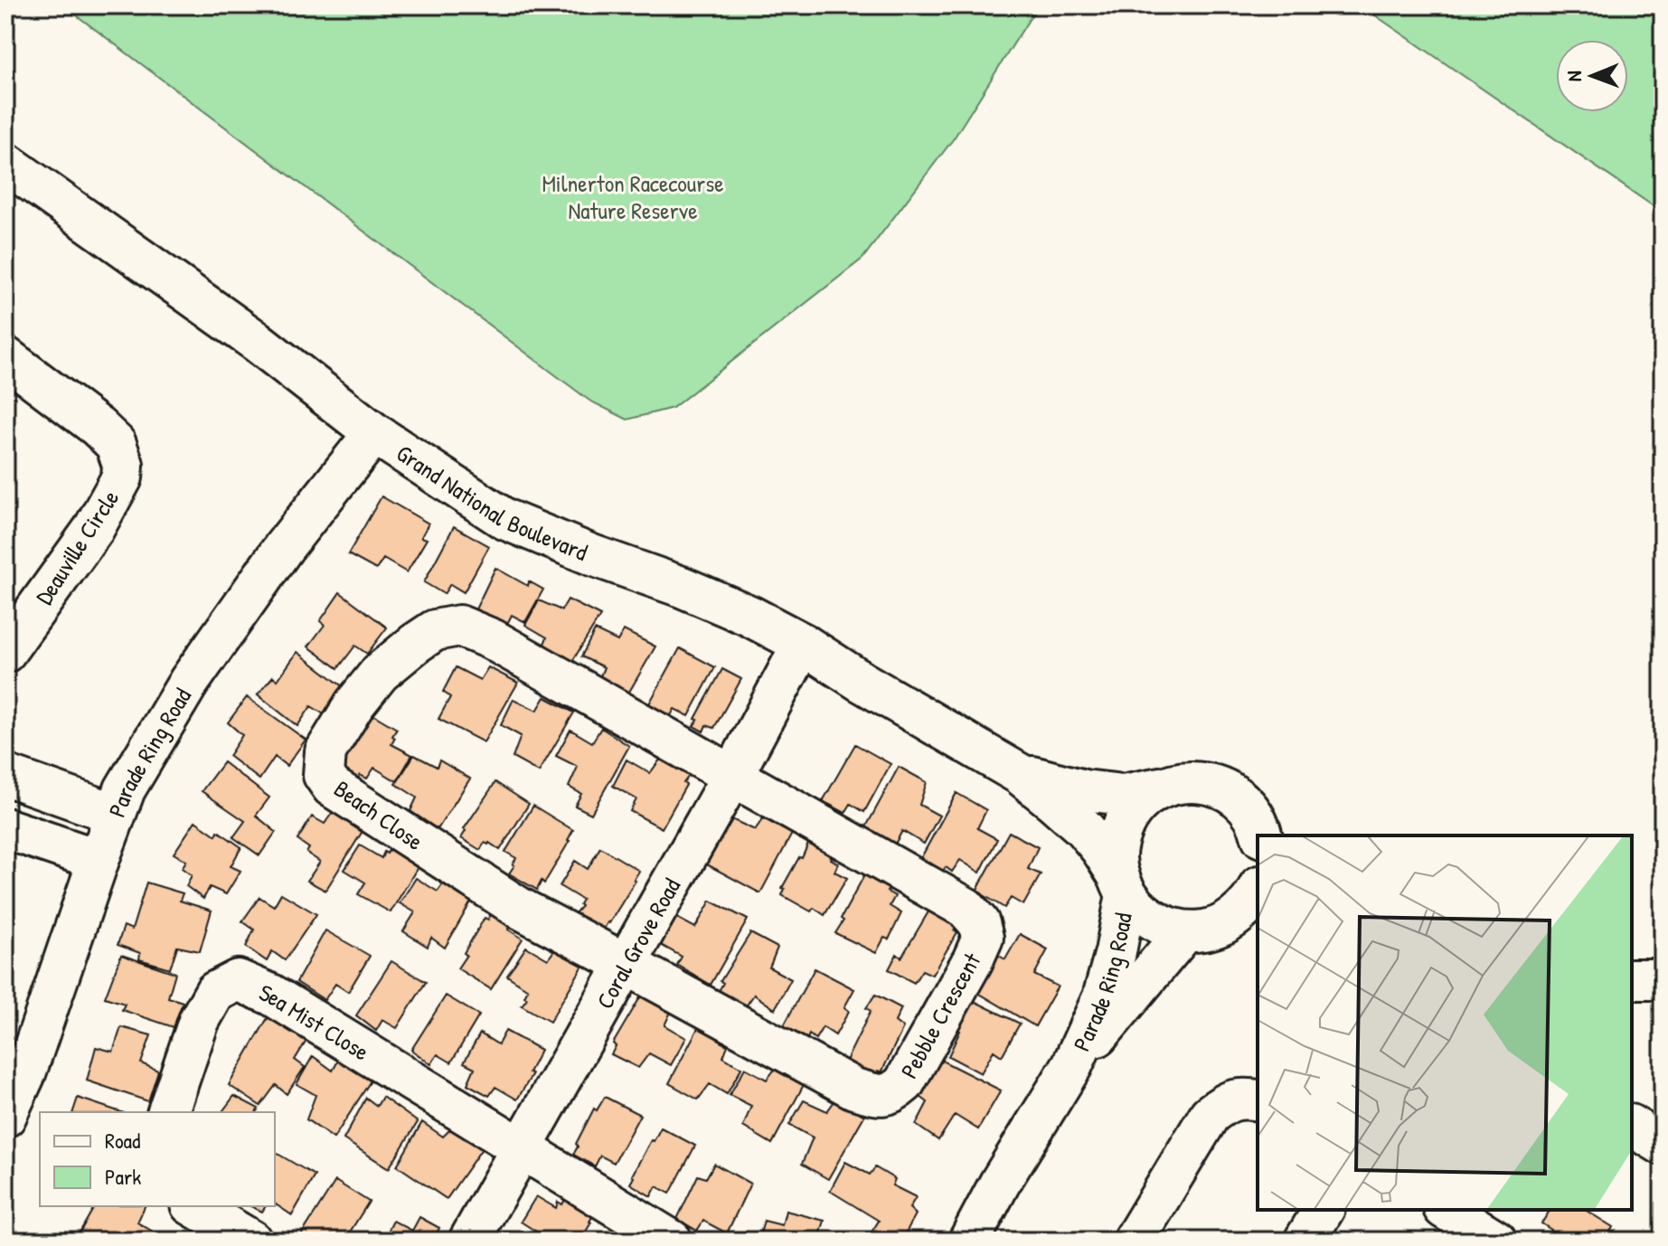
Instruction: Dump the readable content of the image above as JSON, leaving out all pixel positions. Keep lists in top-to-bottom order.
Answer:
{
  "streets": {
    "street": [
      "Grand National Boulevard",
      "Deauville Circle",
      "Parade Ring Road",
      "Beach Close",
      "Coral Grove Road",
      "Pebble Crescent",
      "Sea Mist Close"
    ]
  },
  "crossings": [
    ["Grand National Boulevard", "Parade Ring Road"],
    ["Grand National Boulevard", "Coral Grove Road"],
    ["Beach Close", "Coral Grove Road"],
    ["Beach Close", "Pebble Crescent"],
    ["Coral Grove Road", "Pebble Crescent"],
    ["Coral Grove Road", "Sea Mist Close"]
  ],
  "parks": ["Milnerton Racecourse Nature Reserve"],
  "legend": ["Road", "Park"],
  "north": "left"
}
